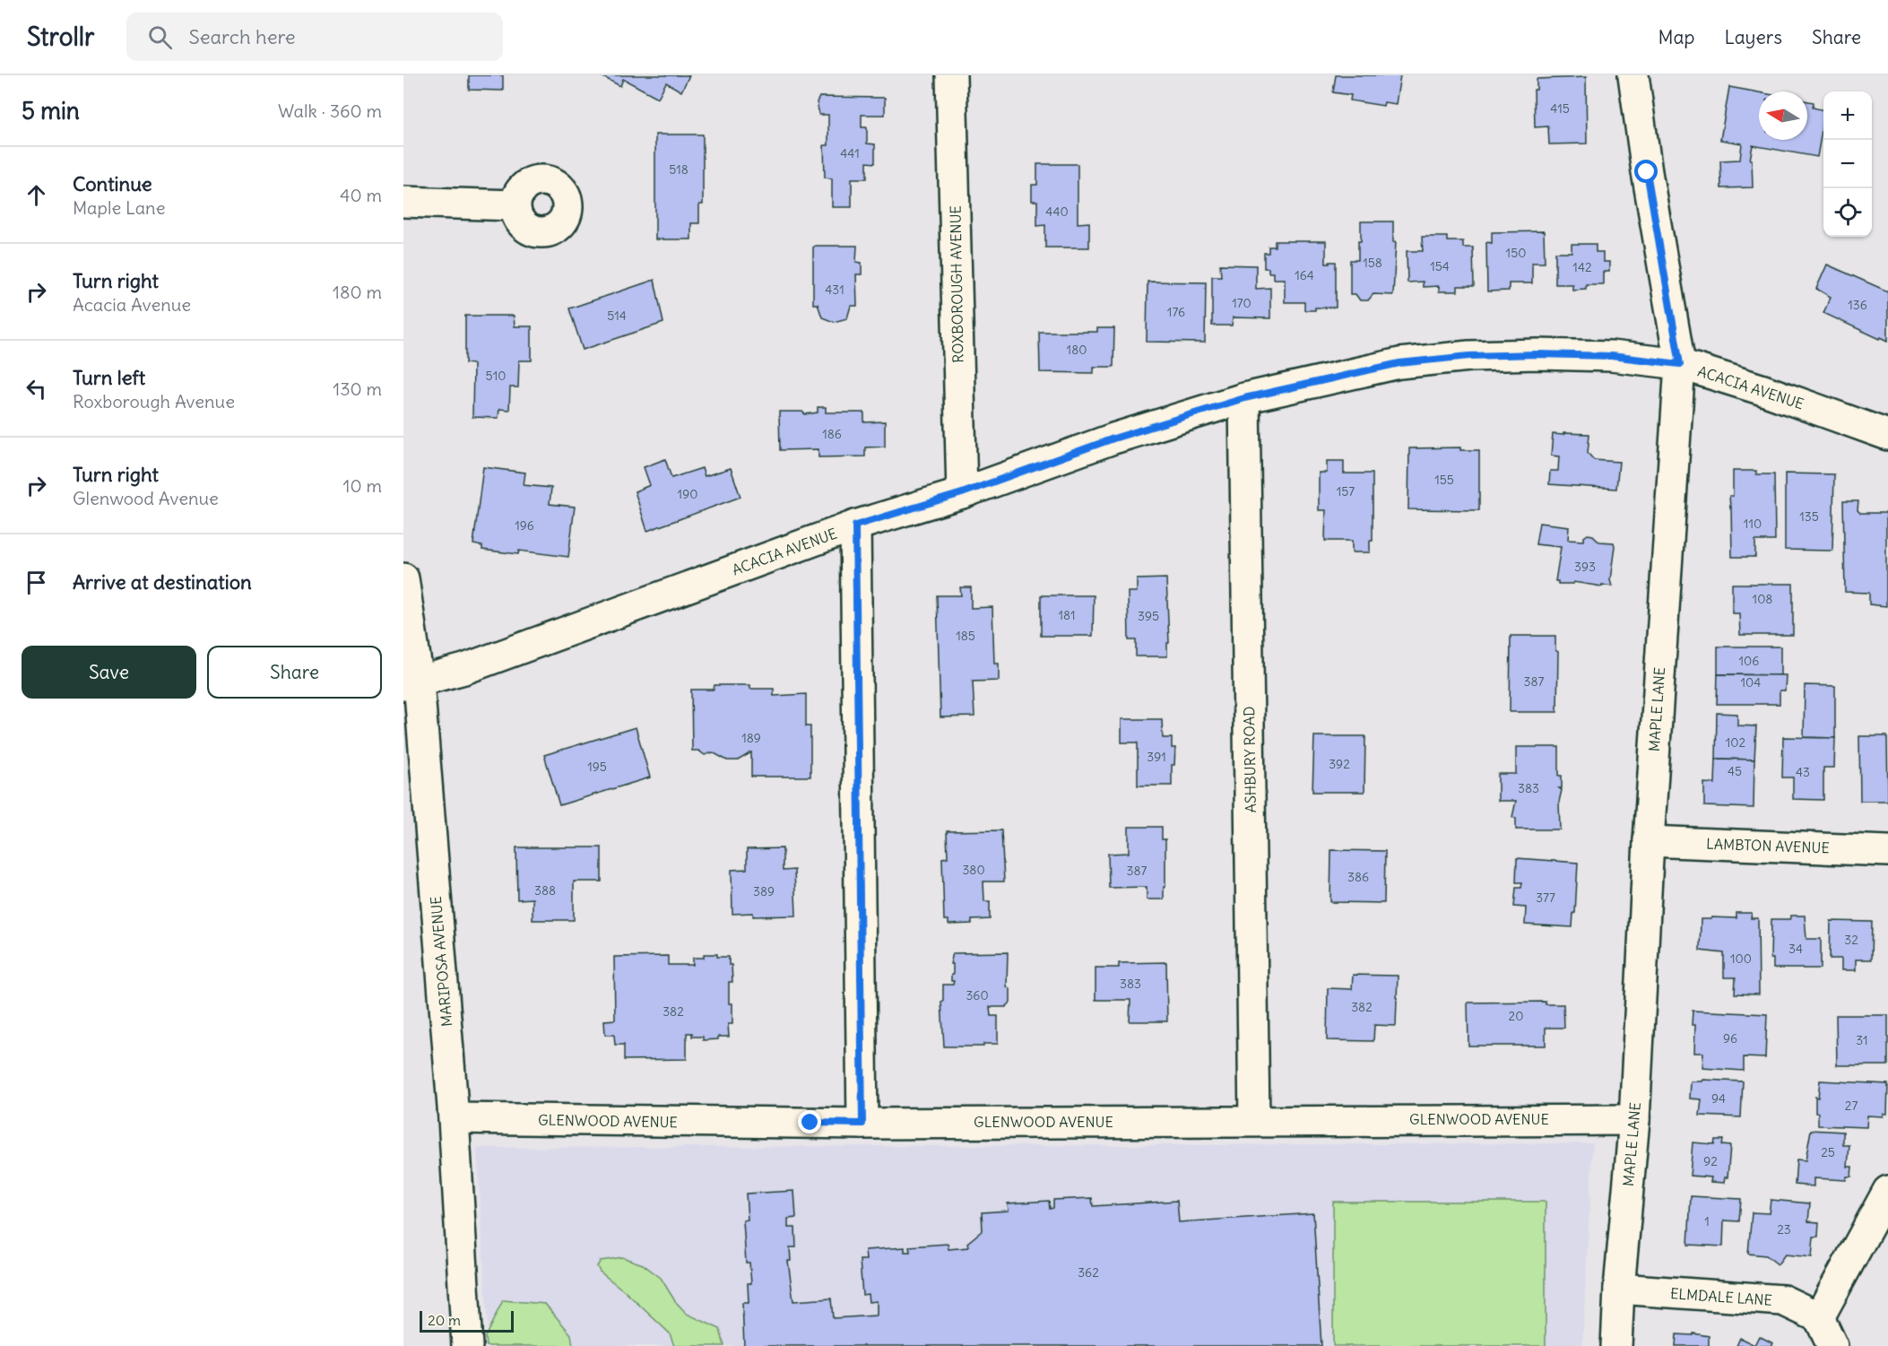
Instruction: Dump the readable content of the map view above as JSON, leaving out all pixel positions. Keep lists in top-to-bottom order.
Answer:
{
  "streets": {
    "street": [
      "ROXBOROUGH AVENUE",
      "ACACIA AVENUE",
      "MAPLE LANE",
      "ASHBURY ROAD",
      "LAMBTON AVENUE",
      "MARIPOSA AVENUE",
      "GLENWOOD AVENUE",
      "ELMDALE LANE"
    ]
  },
  "crossings": [
    ["ROXBOROUGH AVENUE", "ACACIA AVENUE"],
    ["ACACIA AVENUE", "MAPLE LANE"],
    ["ACACIA AVENUE", "ASHBURY ROAD"],
    ["ACACIA AVENUE", "MARIPOSA AVENUE"],
    ["MAPLE LANE", "LAMBTON AVENUE"],
    ["MAPLE LANE", "GLENWOOD AVENUE"],
    ["MAPLE LANE", "ELMDALE LANE"],
    ["ASHBURY ROAD", "GLENWOOD AVENUE"],
    ["MARIPOSA AVENUE", "GLENWOOD AVENUE"]
  ],
  "house_numbers": [
    "415",
    "441",
    "518",
    "440",
    "150",
    "158",
    "154",
    "142",
    "164",
    "431",
    "170",
    "136",
    "176",
    "514",
    "180",
    "510",
    "186",
    "155",
    "157",
    "190",
    "135",
    "110",
    "196",
    "393",
    "108",
    "181",
    "395",
    "185",
    "106",
    "387",
    "104",
    "189",
    "102",
    "391",
    "392",
    "195",
    "45",
    "43",
    "383",
    "380",
    "387",
    "386",
    "388",
    "389",
    "377",
    "32",
    "34",
    "100",
    "383",
    "360",
    "382",
    "382",
    "20",
    "96",
    "31",
    "94",
    "27",
    "25",
    "92",
    "1",
    "23",
    "362"
  ],
  "scale_bar": "20 m",
  "north": "left",
  "page": {
    "header": "Strollr",
    "search": "Search here",
    "nav": ["Map", "Layers", "Share"],
    "heading": ["5 min", "Walk · 360 m"],
    "map_buttons": ["+", "−"],
    "list": [
      ["Continue", "Maple Lane", "40 m"],
      ["Turn right", "Acacia Avenue", "180 m"],
      ["Turn left", "Roxborough Avenue", "130 m"],
      ["Turn right", "Glenwood Avenue", "10 m"],
      "Arrive at destination"
    ],
    "buttons": ["Save", "Share"],
    "scale": "20 m"
  }
}
